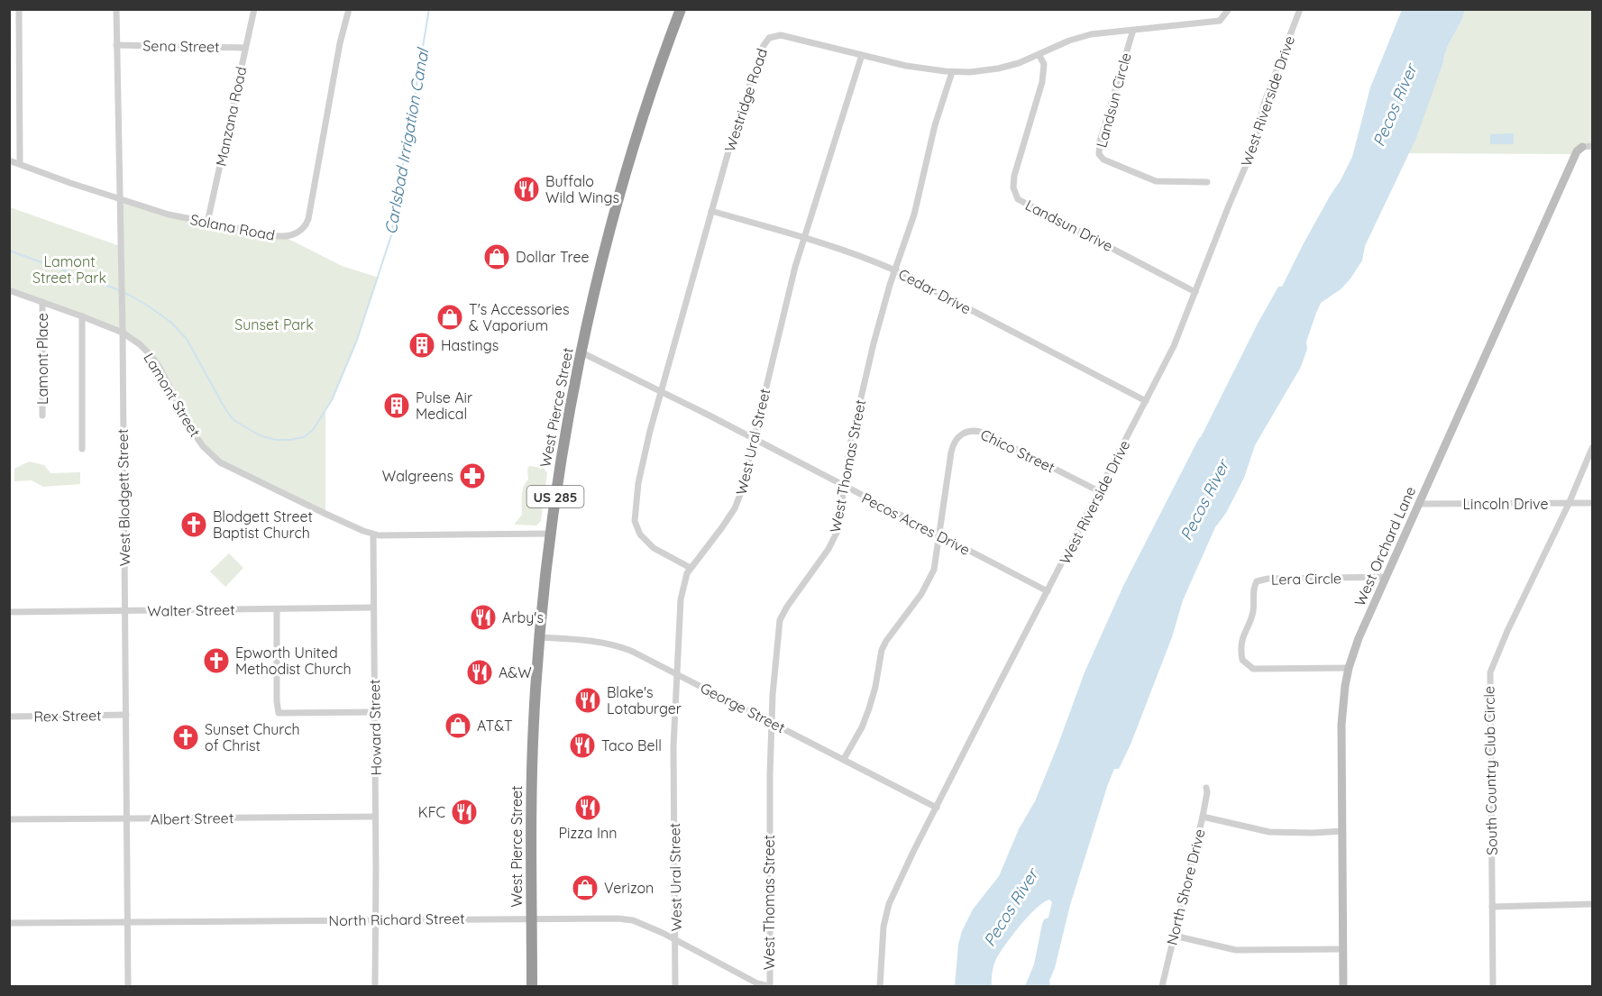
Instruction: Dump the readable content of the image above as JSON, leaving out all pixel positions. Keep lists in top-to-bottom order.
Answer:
{
  "streets": {
    "highway": ["West Pierce Street", "US 285"],
    "street": [
      "Sena Street",
      "Westridge Road",
      "Landsun Circle",
      "West Riverside Drive",
      "Manzana Road",
      "Landsun Drive",
      "Solana Road",
      "Cedar Drive",
      "Lamont Place",
      "Lamont Street",
      "West Ural Street",
      "Chico Street",
      "West Thomas Street",
      "West Blodgett Street",
      "Lincoln Drive",
      "Pecos Acres Drive",
      "West Orchard Lane",
      "Lera Circle",
      "Walter Street",
      "George Street",
      "Rex Street",
      "Howard Street",
      "South Country Club Circle",
      "Albert Street",
      "North Shore Drive",
      "North Richard Street"
    ]
  },
  "crossings": [
    ["Sena Street", "Manzana Road"],
    ["Sena Street", "West Blodgett Street"],
    ["Westridge Road", "Landsun Circle"],
    ["Westridge Road", "Landsun Drive"],
    ["Westridge Road", "Cedar Drive"],
    ["Westridge Road", "West Ural Street"],
    ["Westridge Road", "West Thomas Street"],
    ["Westridge Road", "Pecos Acres Drive"],
    ["West Riverside Drive", "Landsun Drive"],
    ["West Riverside Drive", "Cedar Drive"],
    ["West Riverside Drive", "Chico Street"],
    ["West Riverside Drive", "Pecos Acres Drive"],
    ["West Riverside Drive", "George Street"],
    ["Manzana Road", "Solana Road"],
    ["Solana Road", "West Blodgett Street"],
    ["Cedar Drive", "West Ural Street"],
    ["Cedar Drive", "West Thomas Street"],
    ["Lamont Place", "Lamont Street"],
    ["Lamont Street", "West Pierce Street"],
    ["Lamont Street", "West Blodgett Street"],
    ["Lamont Street", "Howard Street"],
    ["West Pierce Street", "Pecos Acres Drive"],
    ["West Pierce Street", "George Street"],
    ["West Pierce Street", "North Richard Street"],
    ["West Ural Street", "Pecos Acres Drive"],
    ["West Ural Street", "George Street"],
    ["West Ural Street", "North Richard Street"],
    ["Chico Street", "Pecos Acres Drive"],
    ["Chico Street", "George Street"],
    ["West Thomas Street", "Pecos Acres Drive"],
    ["West Thomas Street", "George Street"],
    ["West Thomas Street", "North Richard Street"],
    ["West Blodgett Street", "Walter Street"],
    ["West Blodgett Street", "Rex Street"],
    ["West Blodgett Street", "Albert Street"],
    ["West Blodgett Street", "North Richard Street"],
    ["Lincoln Drive", "West Orchard Lane"],
    ["Lincoln Drive", "South Country Club Circle"],
    ["West Orchard Lane", "Lera Circle"],
    ["Walter Street", "Howard Street"],
    ["Howard Street", "Albert Street"],
    ["Howard Street", "North Richard Street"]
  ],
  "water": ["Pecos River", "Carlsbad Irrigation Canal"],
  "parks": ["Lamont Street Park", "Sunset Park"],
  "places": {
    "restaurant": [
      "Buffalo Wild Wings",
      "Arby's",
      "A&W",
      "Blake's Lotaburger",
      "Taco Bell",
      "Pizza Inn",
      "KFC"
    ],
    "shop": [
      "Dollar Tree",
      "T's Accessories & Vaporium",
      "AT&T",
      "Verizon"
    ],
    "building": ["Hastings", "Pulse Air Medical"],
    "pharmacy": ["Walgreens"],
    "church": ["Blodgett Street Baptist Church", "Epworth United Methodist Church", "Sunset Church of Christ"]
  }
}
